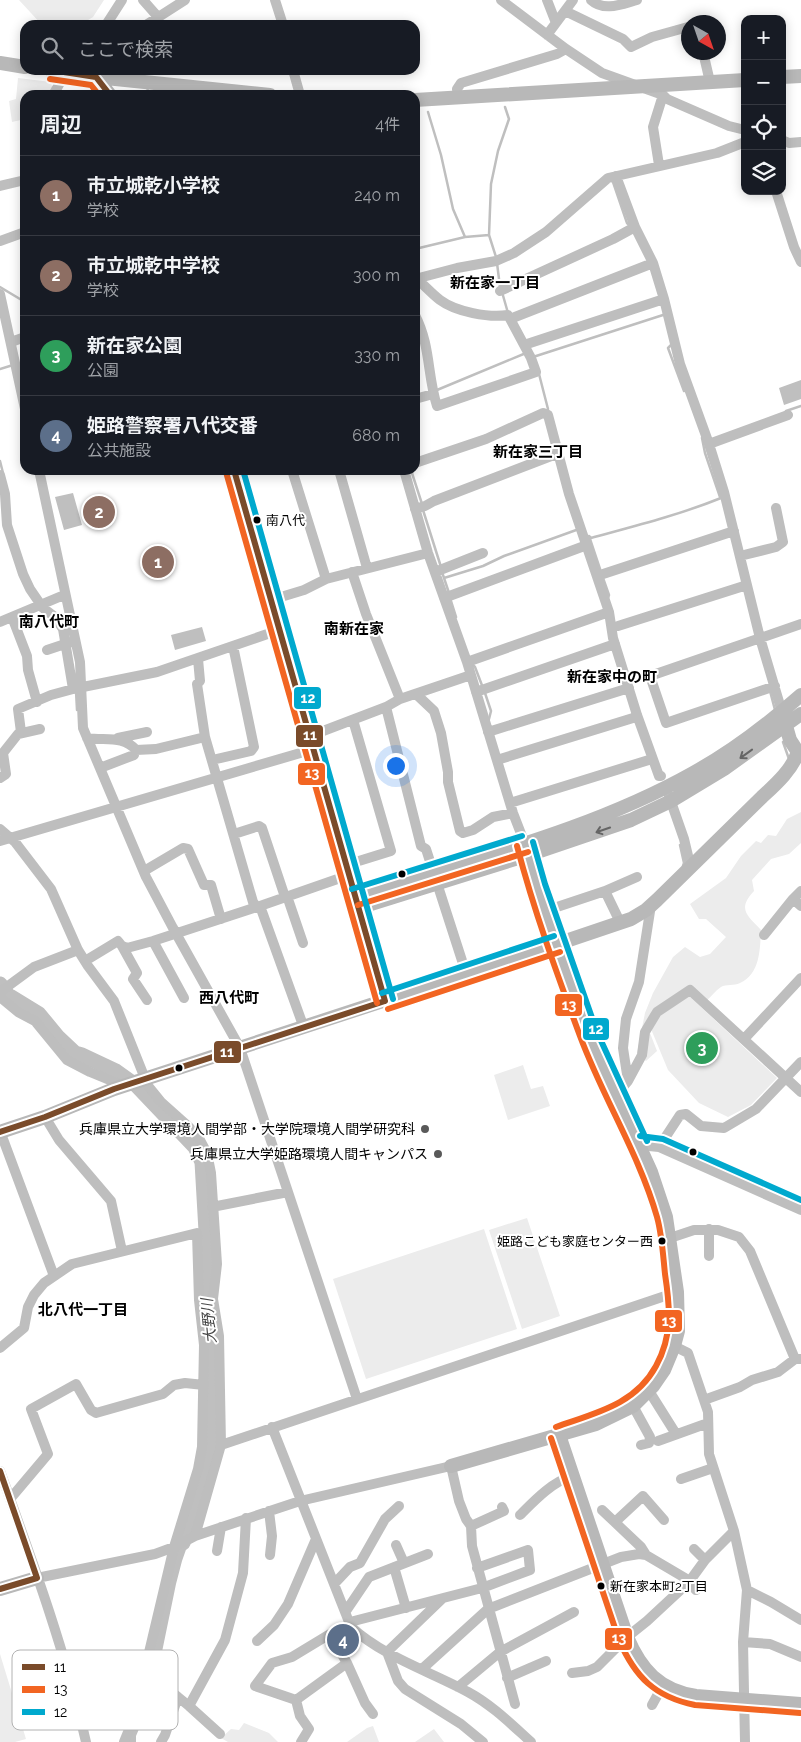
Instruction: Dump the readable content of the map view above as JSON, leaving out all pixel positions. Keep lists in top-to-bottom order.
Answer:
{
  "districts": [
    "新在家一丁目",
    "新在家三丁目",
    "南八代町",
    "南新在家",
    "新在家中の町",
    "西八代町",
    "北八代一丁目"
  ],
  "water": ["大野川"],
  "places": [
    "南八代",
    "兵庫県立大学環境人間学部・大学院環境人間学研究科",
    "兵庫県立大学姫路環境人間キャンパス",
    "姫路こども家庭センター西",
    "新在家本町2丁目"
  ],
  "lines": ["transit line 11", "transit line 13", "transit line 12"],
  "legend": ["11", "13", "12"],
  "north": "bottom right",
  "page": {
    "map_buttons": ["+", "−"],
    "search": "ここで検索",
    "heading": ["周辺", "4件"],
    "list": [
      {
        "mark": "1",
        "name": "市立城乾小学校",
        "note": "学校",
        "value": "240 m"
      },
      {
        "mark": "2",
        "name": "市立城乾中学校",
        "note": "学校",
        "value": "300 m"
      },
      {
        "mark": "3",
        "name": "新在家公園",
        "note": "公園",
        "value": "330 m"
      },
      {
        "mark": "4",
        "name": "姫路警察署八代交番",
        "note": "公共施設",
        "value": "680 m"
      }
    ],
    "pins": [
      "2",
      "1",
      "3",
      "4"
    ]
  }
}
